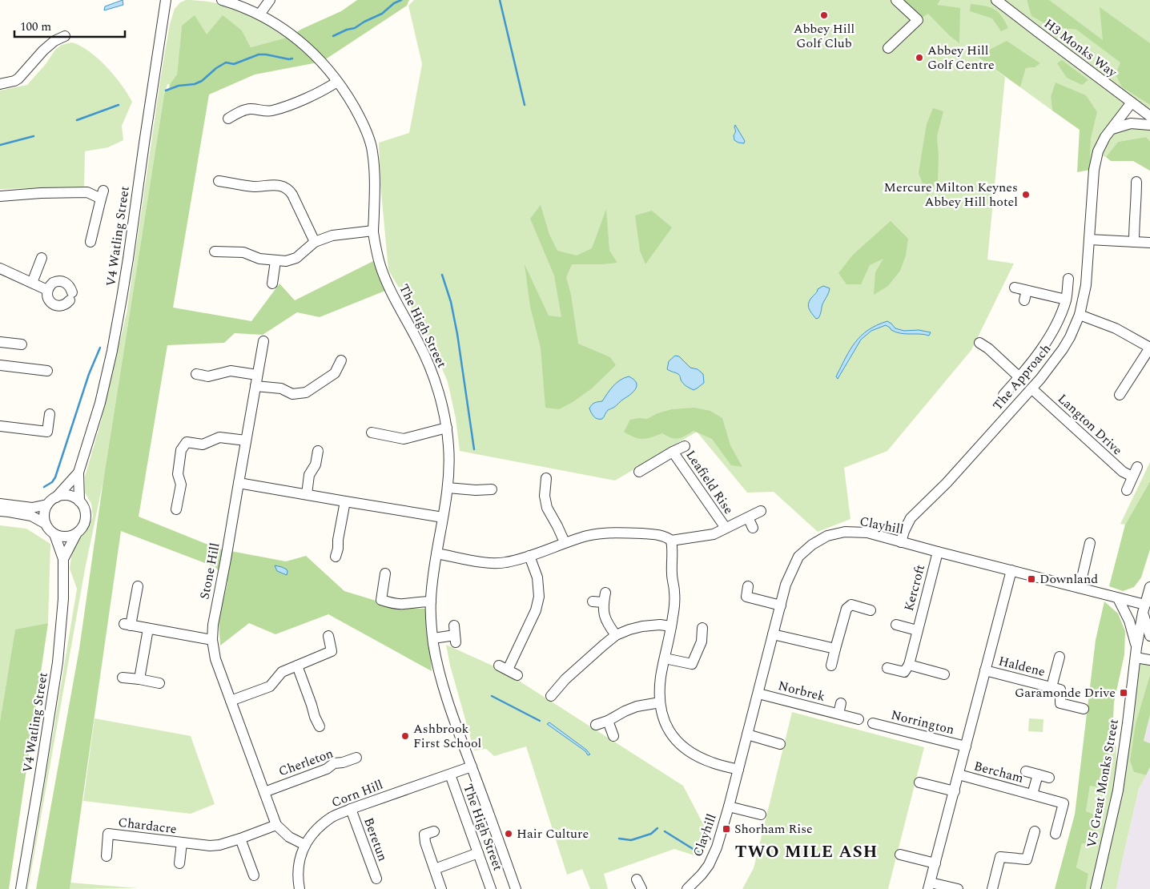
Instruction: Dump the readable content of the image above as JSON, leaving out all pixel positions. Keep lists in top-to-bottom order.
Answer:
{
  "streets": {
    "street": [
      "H3 Monks Way",
      "V4 Watling Street",
      "The High Street",
      "The Approach",
      "Langton Drive",
      "Leafield Rise",
      "Clayhill",
      "Stone Hill",
      "Kercroft",
      "Haldene",
      "Norbrek",
      "Norrington",
      "Cherleton",
      "Bercham",
      "V5 Great Monks Street",
      "Corn Hill",
      "Chardacre",
      "Beretun"
    ]
  },
  "crossings": [
    ["H3 Monks Way", "The Approach"],
    ["The High Street", "Leafield Rise"],
    ["The High Street", "Corn Hill"],
    ["The Approach", "Langton Drive"],
    ["The Approach", "Clayhill"],
    ["Clayhill", "Kercroft"],
    ["Clayhill", "Norbrek"],
    ["Clayhill", "V5 Great Monks Street"],
    ["Stone Hill", "Cherleton"],
    ["Stone Hill", "Corn Hill"],
    ["Stone Hill", "Chardacre"],
    ["Corn Hill", "Beretun"]
  ],
  "districts": ["TWO MILE ASH"],
  "places": {
    "other": [
      "Abbey Hill Golf Club",
      "Abbey Hill Golf Centre",
      "Mercure Milton Keynes Abbey Hill hotel",
      "Ashbrook First School",
      "Hair Culture"
    ],
    "transit": ["Downland", "Garamonde Drive", "Shorham Rise"]
  },
  "scale_bar": "100 m"
}
